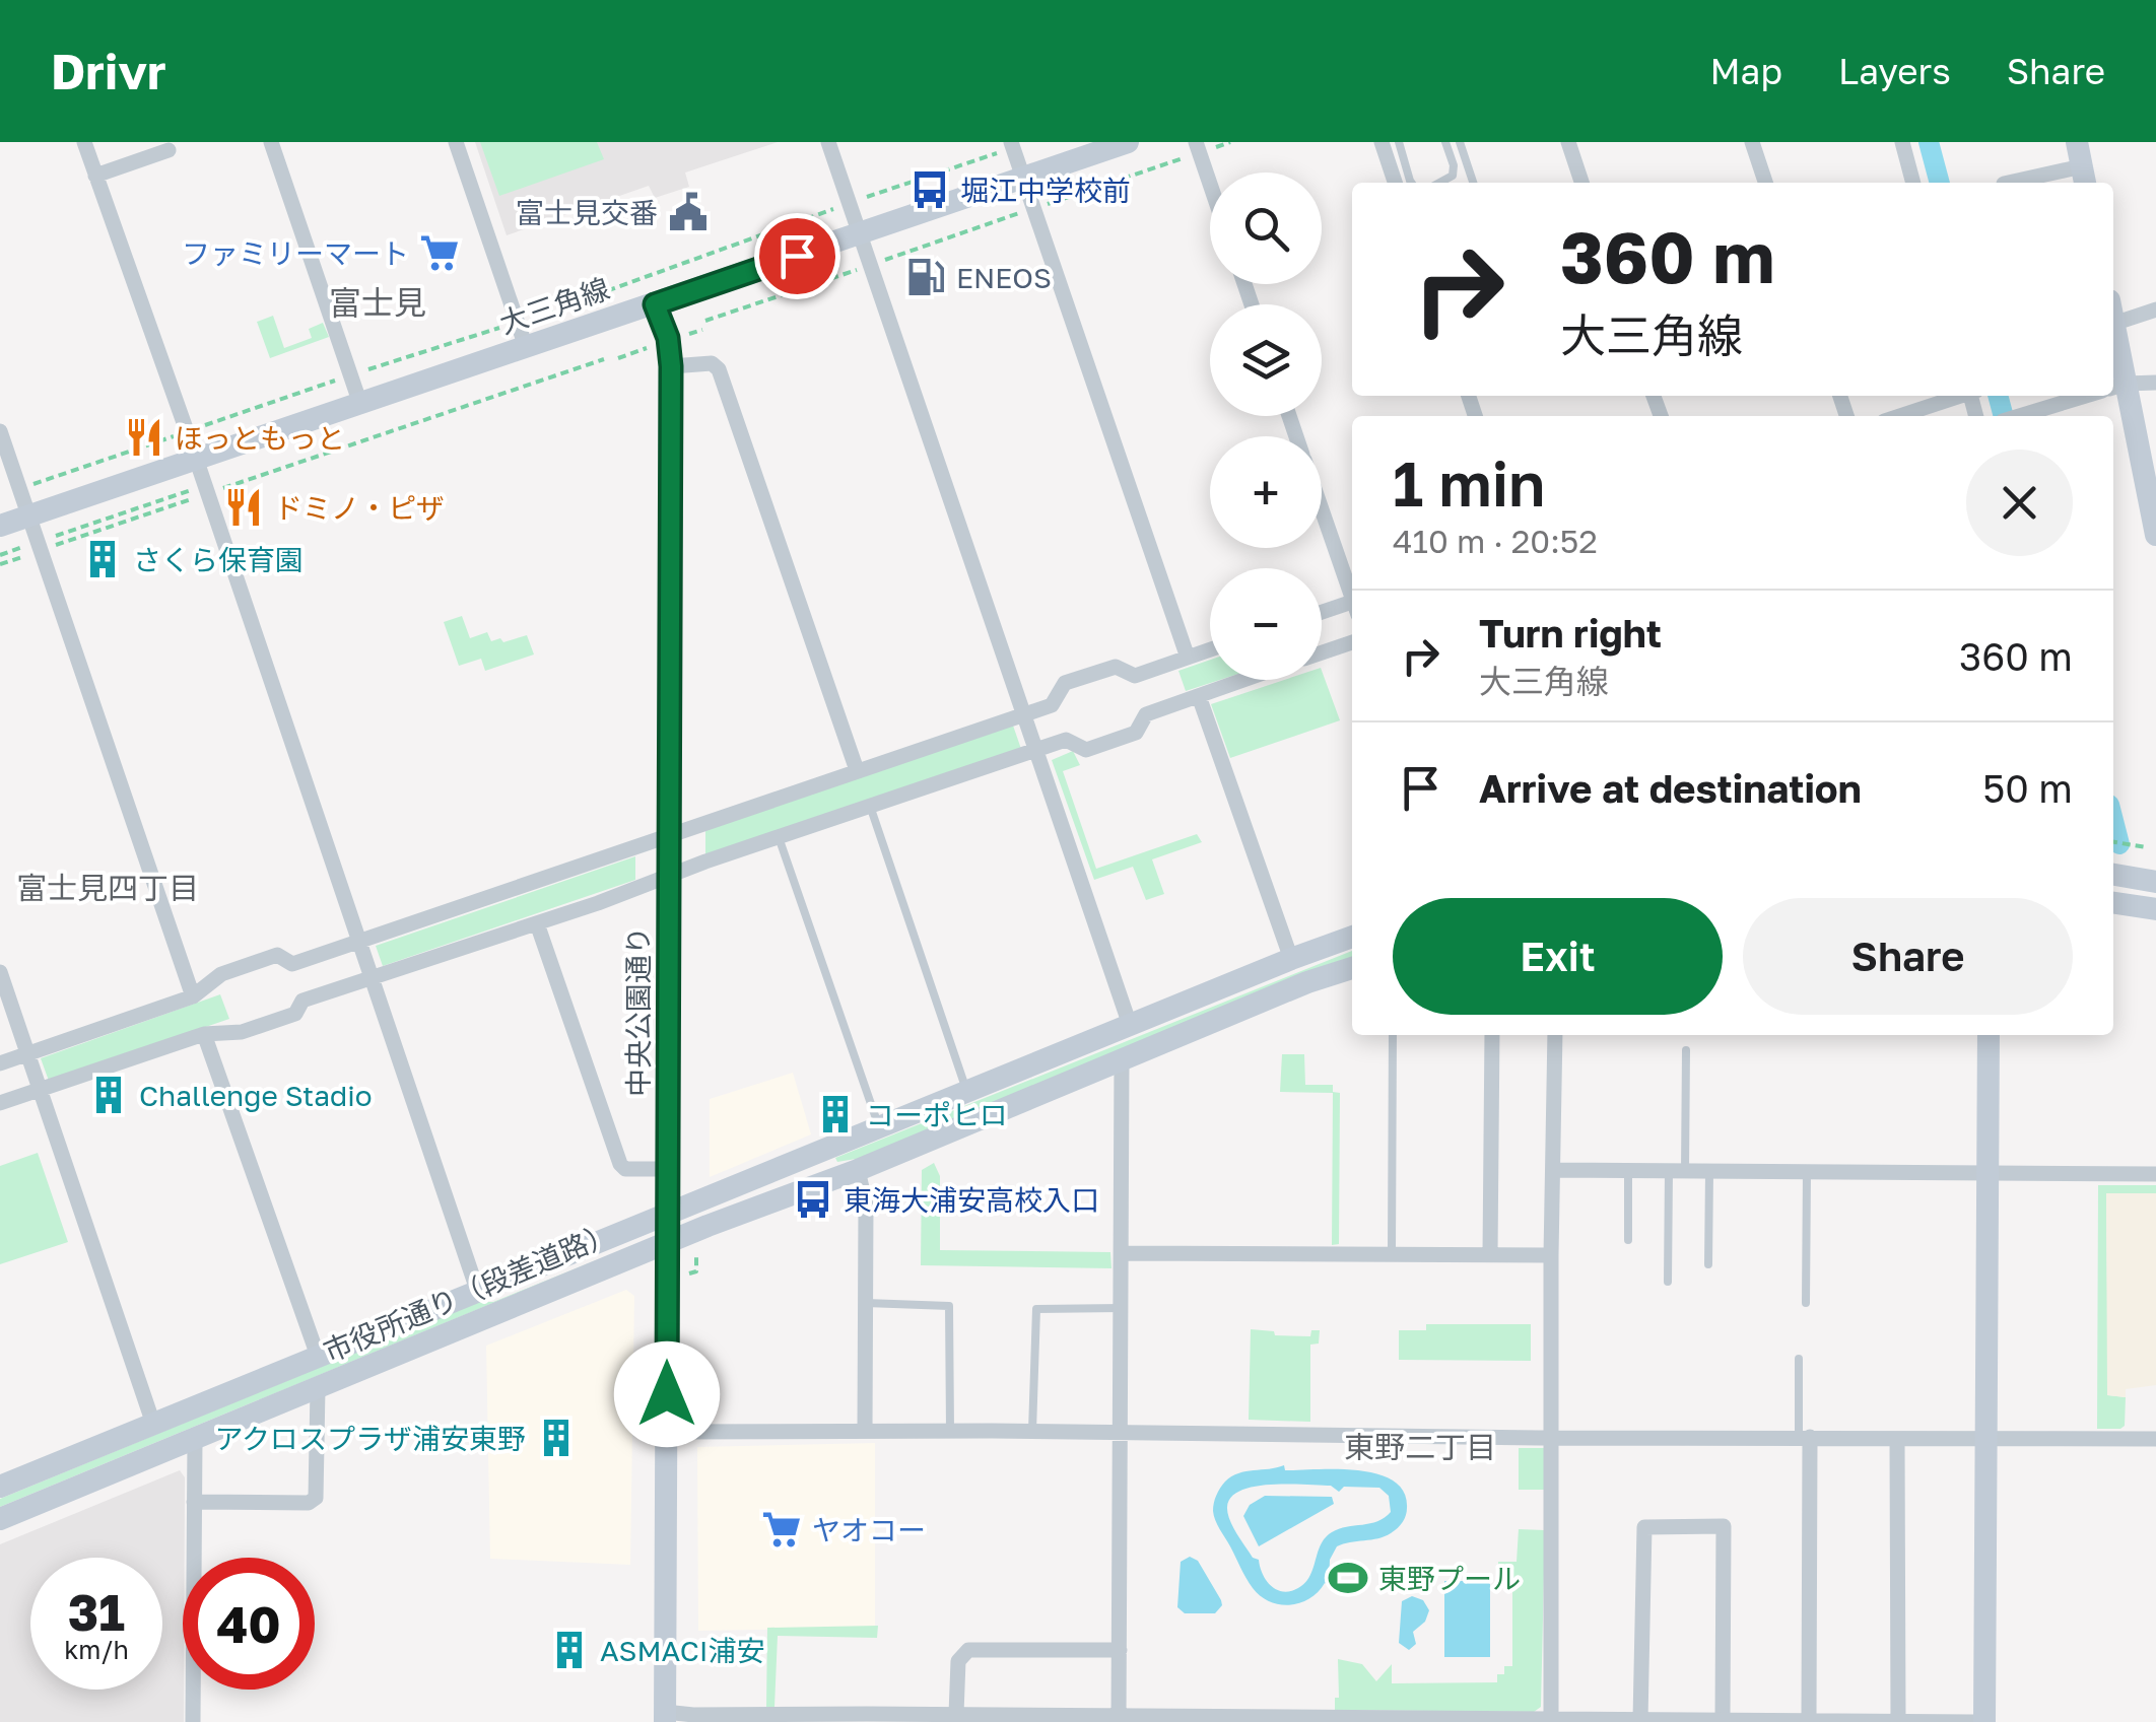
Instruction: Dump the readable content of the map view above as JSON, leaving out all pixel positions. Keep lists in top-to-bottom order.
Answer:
{
  "streets": {
    "street": ["大三角線", "中央公園通り", "市役所通り（段差道路）"]
  },
  "crossings": [
    ["大三角線", "中央公園通り"],
    ["中央公園通り", "市役所通り（段差道路）"]
  ],
  "districts": ["富士見", "富士見四丁目", "東野二丁目"],
  "places": {
    "bus stop": ["堀江中学校前", "東海大浦安高校入口"],
    "public building": ["富士見交番"],
    "supermarket": ["ファミリーマート", "ヤオコー"],
    "fuel station": ["ENEOS"],
    "restaurant": ["ほっともっと", "ドミノ・ピザ"],
    "building": [
      "さくら保育園",
      "Challenge Stadio",
      "コーポヒロ",
      "アクロスプラザ浦安東野",
      "ASMACI浦安"
    ],
    "sports": ["東野プール"]
  },
  "page": {
    "header": "Drivr",
    "nav": ["Map", "Layers", "Share"],
    "map_buttons": ["+", "−"],
    "turn": ["360 m", "大三角線"],
    "heading": ["1 min", "410 m · 20:52"],
    "list": [
      {
        "name": "Turn right",
        "note": "大三角線",
        "value": "360 m"
      },
      {
        "name": "Arrive at destination",
        "value": "50 m"
      }
    ],
    "buttons": ["Exit", "Share"],
    "speed": "31 km/h",
    "limit": "40"
  }
}
